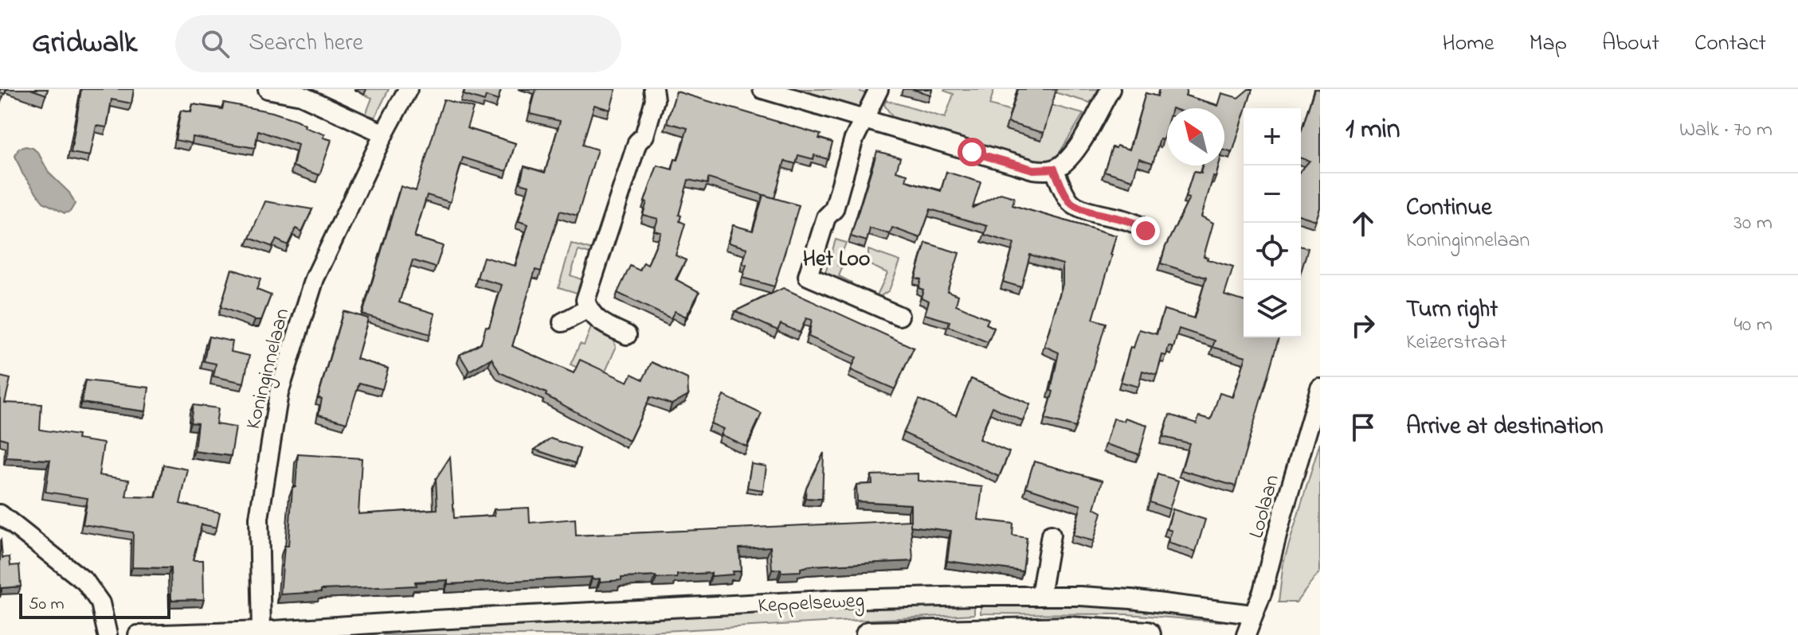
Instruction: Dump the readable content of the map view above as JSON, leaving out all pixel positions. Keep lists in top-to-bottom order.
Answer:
{
  "streets": {
    "main road": ["Keppelseweg"],
    "street": ["Koninginnelaan", "Loolaan"]
  },
  "crossings": [
    ["Koninginnelaan", "Keppelseweg"],
    ["Loolaan", "Keppelseweg"]
  ],
  "districts": ["Het Loo"],
  "scale_bar": "50 m",
  "north": "top left",
  "page": {
    "header": "Gridwalk",
    "search": "Search here",
    "nav": [
      "Home",
      "Map",
      "About",
      "Contact"
    ],
    "heading": ["1 min", "Walk · 70 m"],
    "map_buttons": ["+", "−"],
    "list": [
      ["Continue", "Koninginnelaan", "30 m"],
      ["Turn right", "Keizerstraat", "40 m"],
      "Arrive at destination"
    ],
    "scale": "50 m"
  }
}
